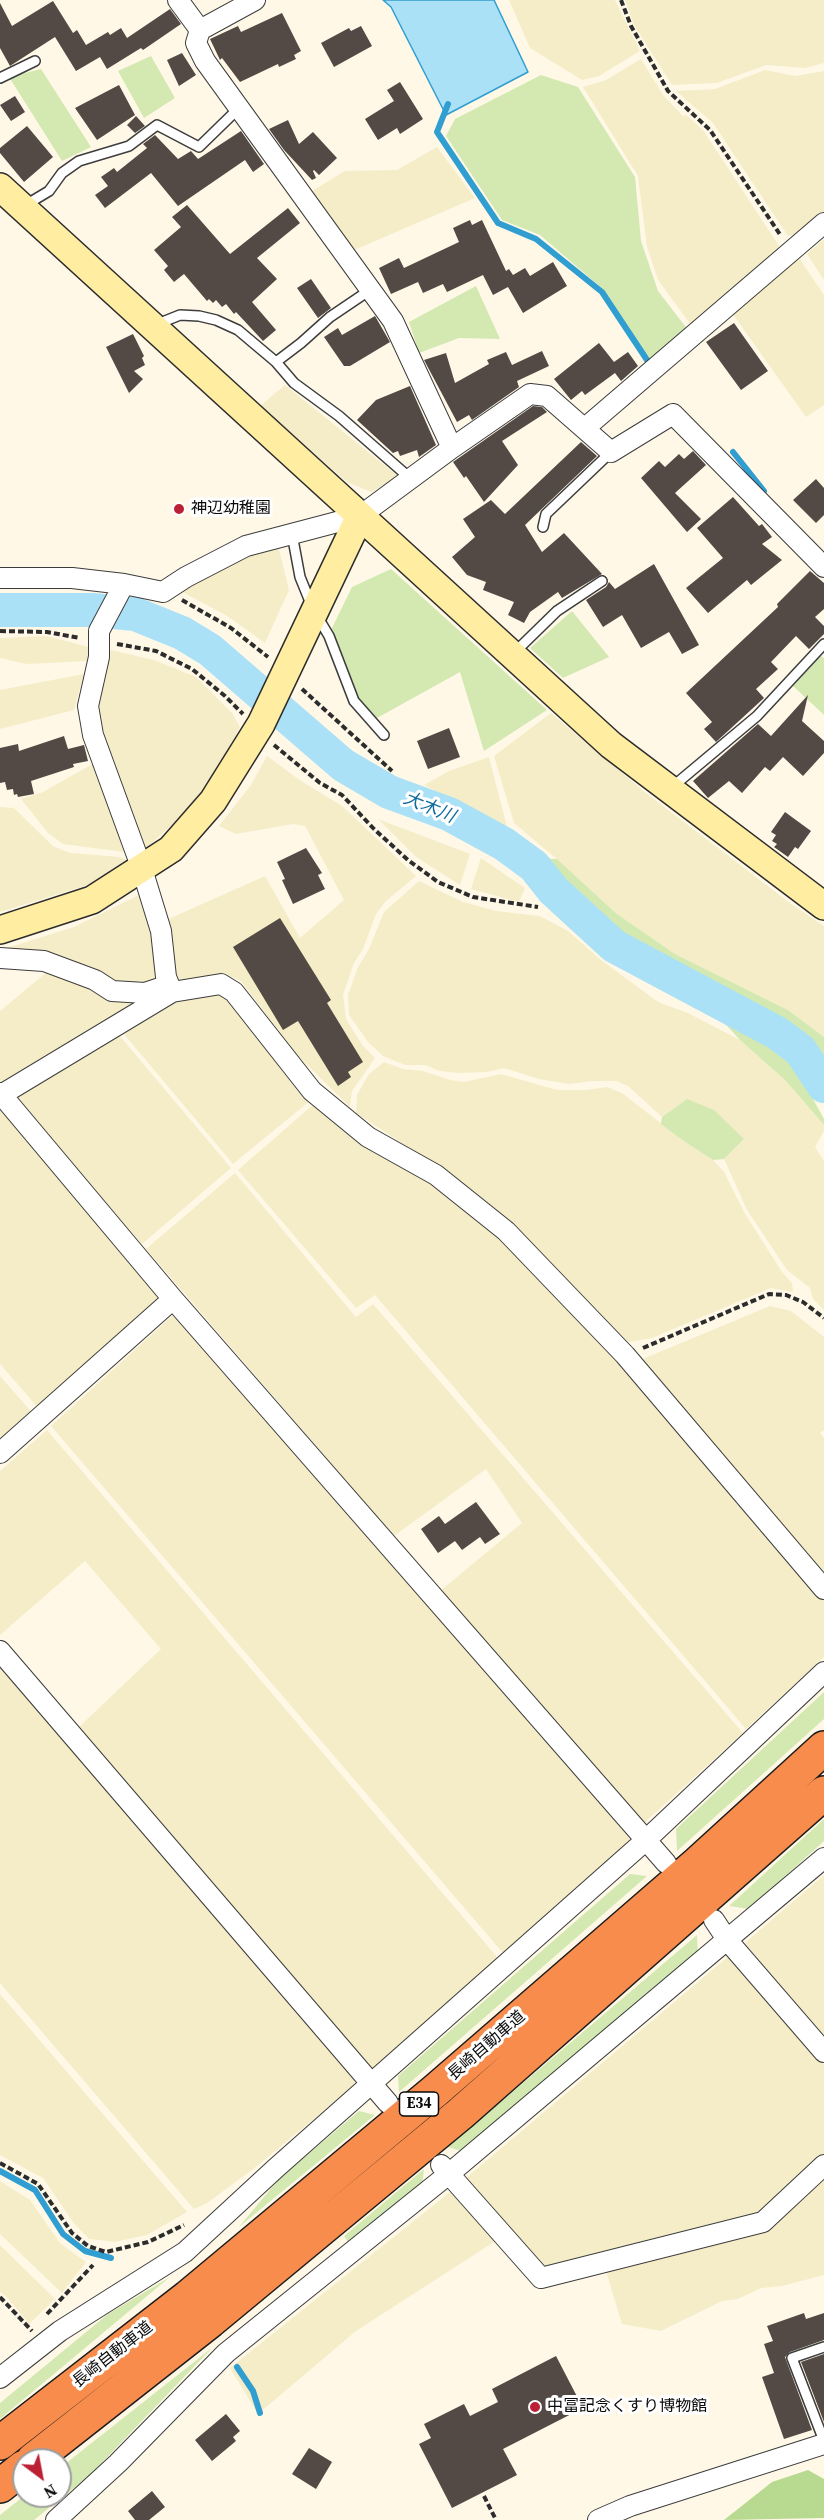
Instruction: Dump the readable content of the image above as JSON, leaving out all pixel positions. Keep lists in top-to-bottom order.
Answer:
{
  "streets": {
    "highway": ["長崎自動車道", "E34"]
  },
  "water": ["大木川"],
  "places": ["神辺幼稚園", "中冨記念くすり博物館"],
  "north": "bottom right"
}
